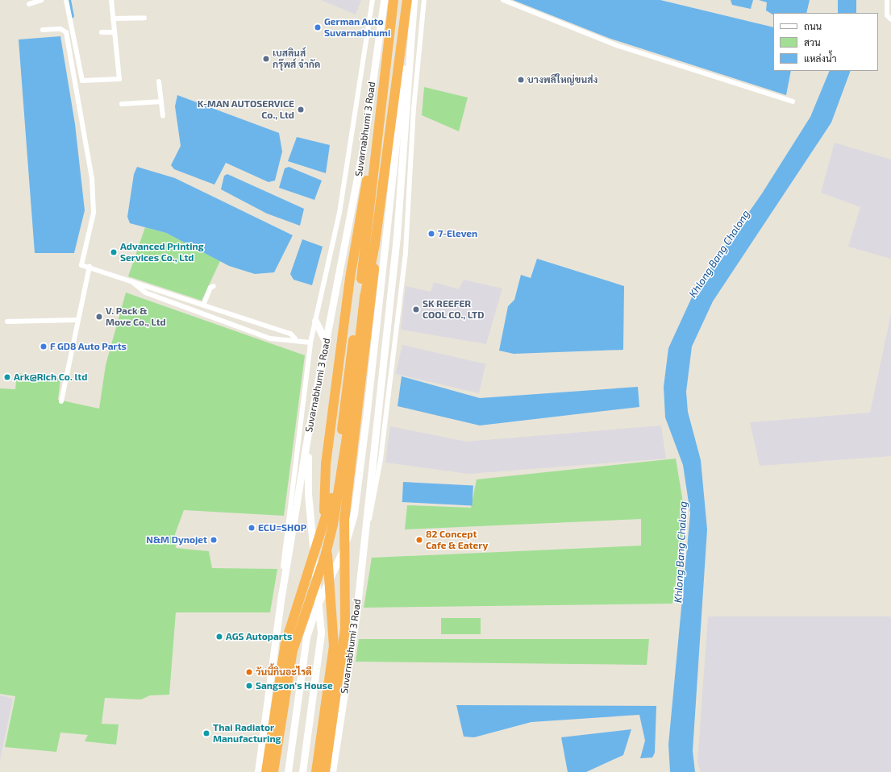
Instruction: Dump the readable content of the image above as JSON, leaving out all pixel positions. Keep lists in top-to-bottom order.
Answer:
{
  "streets": {
    "main road": ["Suvarnabhumi 3 Road"]
  },
  "water": ["Khlong Bang Chalong"],
  "places": [
    "German Auto Suvarnabhumi",
    "เบสลินส์ กรุ๊พส์ จำกัด",
    "บางพลีใหญ่ขนส่ง",
    "K-MAN AUTOSERVICE Co., Ltd",
    "7-Eleven",
    "Advanced Printing Services Co., Ltd",
    "SK REEFER COOL CO., LTD",
    "V. Pack & Move Co., Ltd",
    "F GD8 Auto Parts",
    "Ark@Rich Co. ltd",
    "ECU=SHOP",
    "N&M Dynojet",
    "82 Concept Cafe & Eatery",
    "AGS Autoparts",
    "วันนี้กินอะไรดี",
    "Sangson's House",
    "Thai Radiator Manufacturing"
  ],
  "legend": ["ถนน", "สวน", "แหล่งน้ำ"]
}
